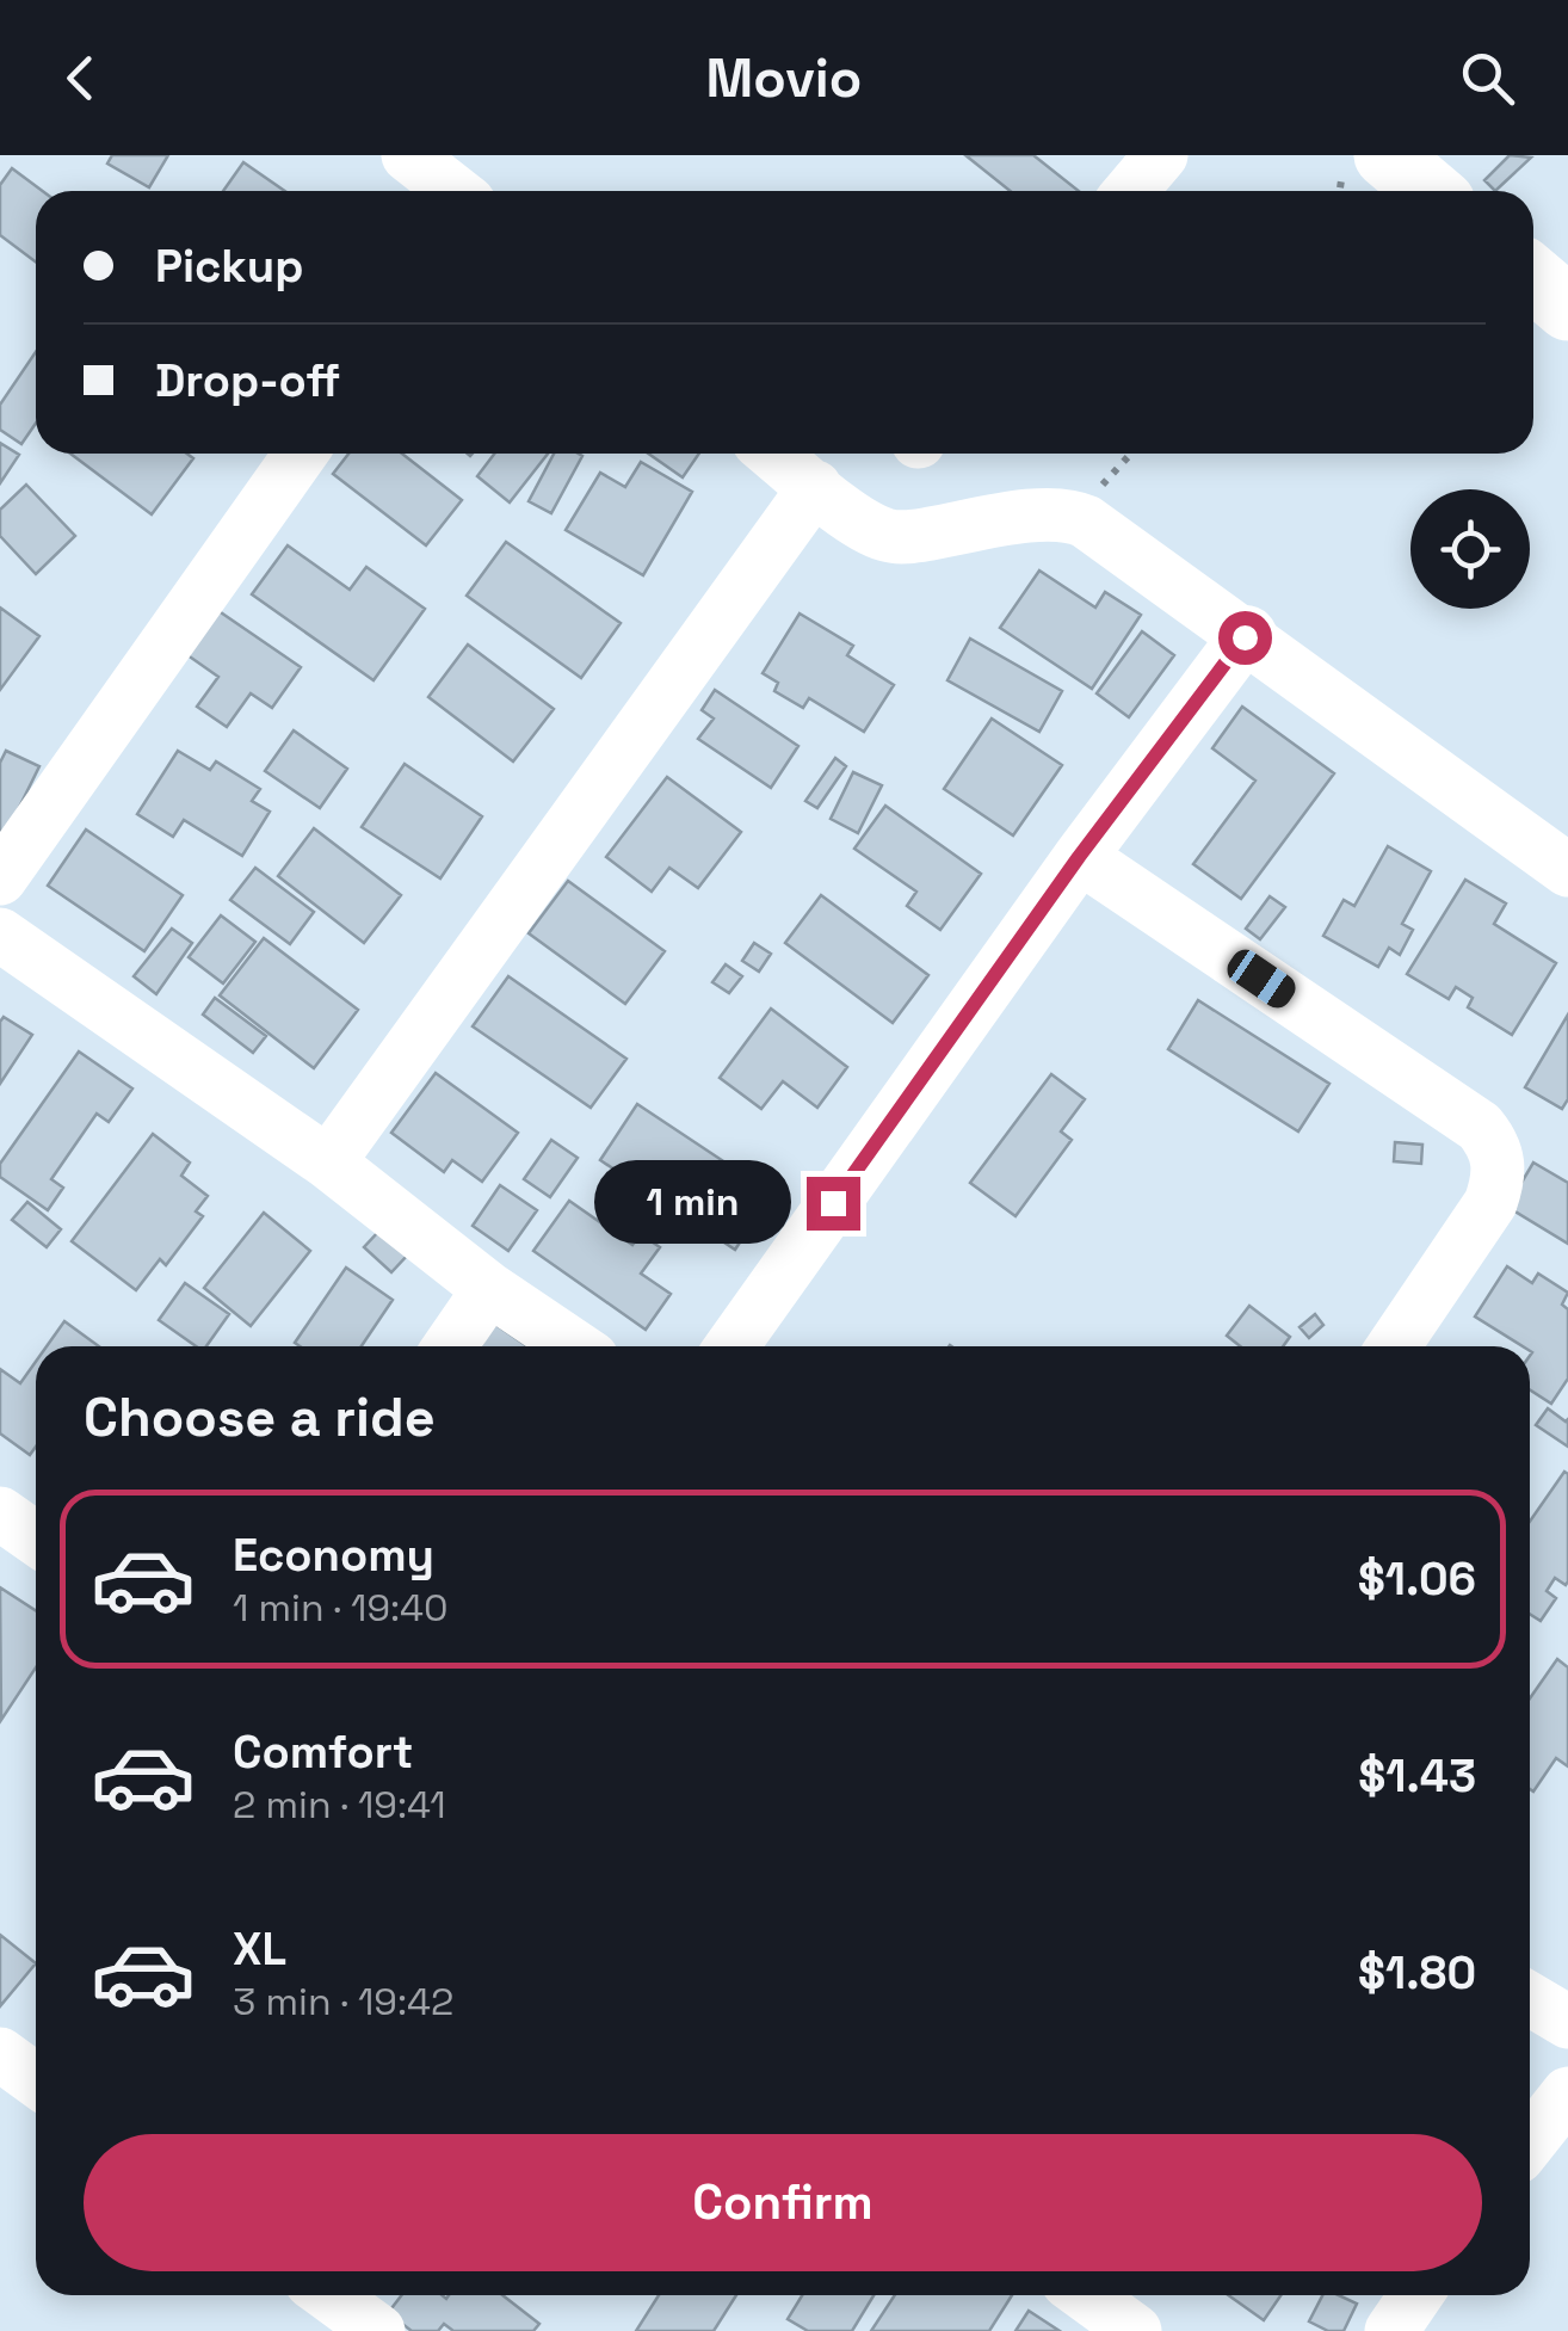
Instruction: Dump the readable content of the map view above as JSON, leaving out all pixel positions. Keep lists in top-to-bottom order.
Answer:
{
  "page": {
    "header": "Movio",
    "banner": ["Pickup", "Drop-off"],
    "bubble": "1 min",
    "heading": "Choose a ride",
    "list": [
      {
        "name": "Economy",
        "note": "1 min · 19:40",
        "value": "$1.06"
      },
      {
        "name": "Comfort",
        "note": "2 min · 19:41",
        "value": "$1.43"
      },
      {
        "name": "XL",
        "note": "3 min · 19:42",
        "value": "$1.80"
      }
    ],
    "buttons": "Confirm"
  }
}
